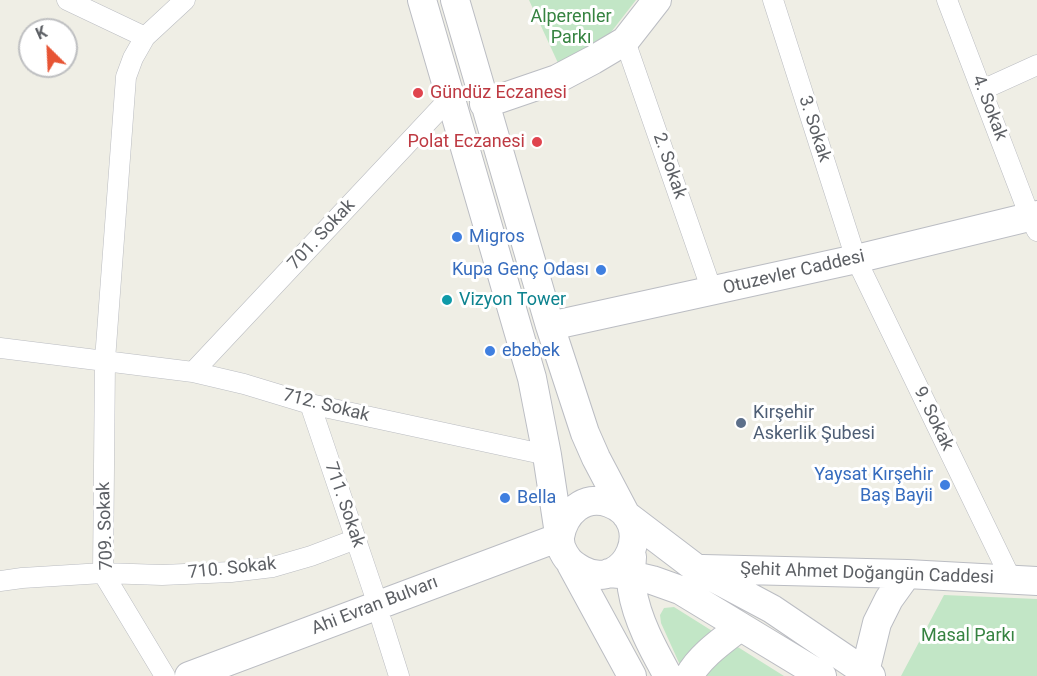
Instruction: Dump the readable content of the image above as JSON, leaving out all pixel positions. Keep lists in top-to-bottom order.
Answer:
{
  "streets": {
    "main road": ["Otuzevler Caddesi", "Şehit Ahmet Doğangün Caddesi", "Ahi Evran Bulvarı"],
    "street": [
      "4. Sokak",
      "3. Sokak",
      "2. Sokak",
      "701. Sokak",
      "712. Sokak",
      "9. Sokak",
      "711. Sokak",
      "709. Sokak",
      "710. Sokak"
    ]
  },
  "crossings": [
    ["4. Sokak", "Otuzevler Caddesi"],
    ["3. Sokak", "Otuzevler Caddesi"],
    ["3. Sokak", "9. Sokak"],
    ["2. Sokak", "Otuzevler Caddesi"],
    ["701. Sokak", "712. Sokak"],
    ["Otuzevler Caddesi", "9. Sokak"],
    ["712. Sokak", "711. Sokak"],
    ["712. Sokak", "709. Sokak"],
    ["9. Sokak", "Şehit Ahmet Doğangün Caddesi"],
    ["711. Sokak", "710. Sokak"],
    ["711. Sokak", "Ahi Evran Bulvarı"],
    ["709. Sokak", "710. Sokak"]
  ],
  "parks": ["Alperenler Parkı", "Masal Parkı"],
  "places": [
    "Gündüz Eczanesi",
    "Polat Eczanesi",
    "Migros",
    "Kupa Genç Odası",
    "Vizyon Tower",
    "ebebek",
    "Kırşehir Askerlik Şubesi",
    "Yaysat Kırşehir Baş Bayii",
    "Bella"
  ],
  "north": "top left"
}
